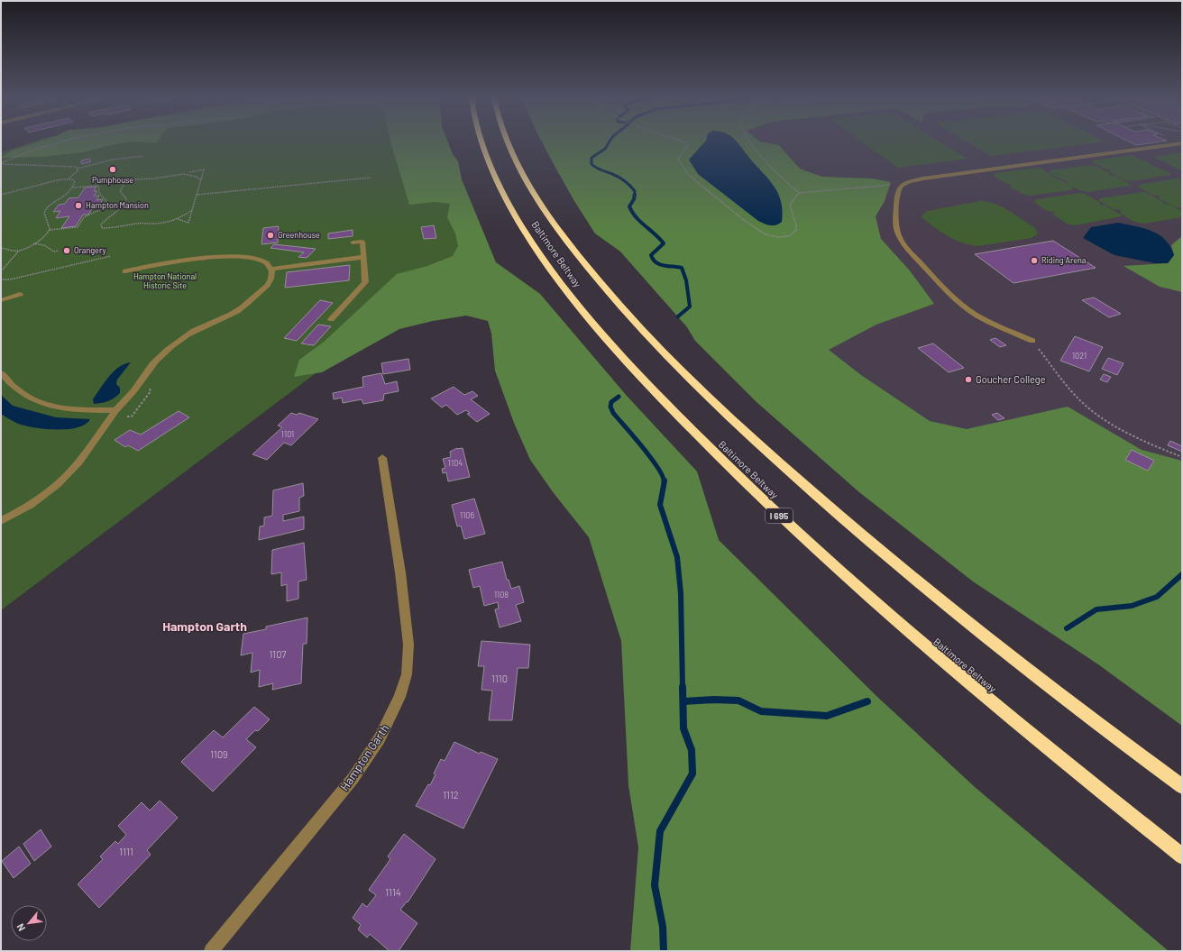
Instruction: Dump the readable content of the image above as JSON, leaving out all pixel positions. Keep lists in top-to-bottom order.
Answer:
{
  "streets": {
    "highway": ["Baltimore Beltway", "I 695"],
    "street": ["Hampton Garth"]
  },
  "districts": ["Hampton Garth"],
  "parks": ["Hampton National Historic Site"],
  "places": [
    "Pumphouse",
    "Hampton Mansion",
    "Greenhouse",
    "Orangery",
    "Riding Arena",
    "Goucher College"
  ],
  "house_numbers": [
    "1021",
    "1101",
    "1104",
    "1106",
    "1108",
    "1107",
    "1110",
    "1109",
    "1112",
    "1111",
    "1114"
  ],
  "north": "bottom left"
}
